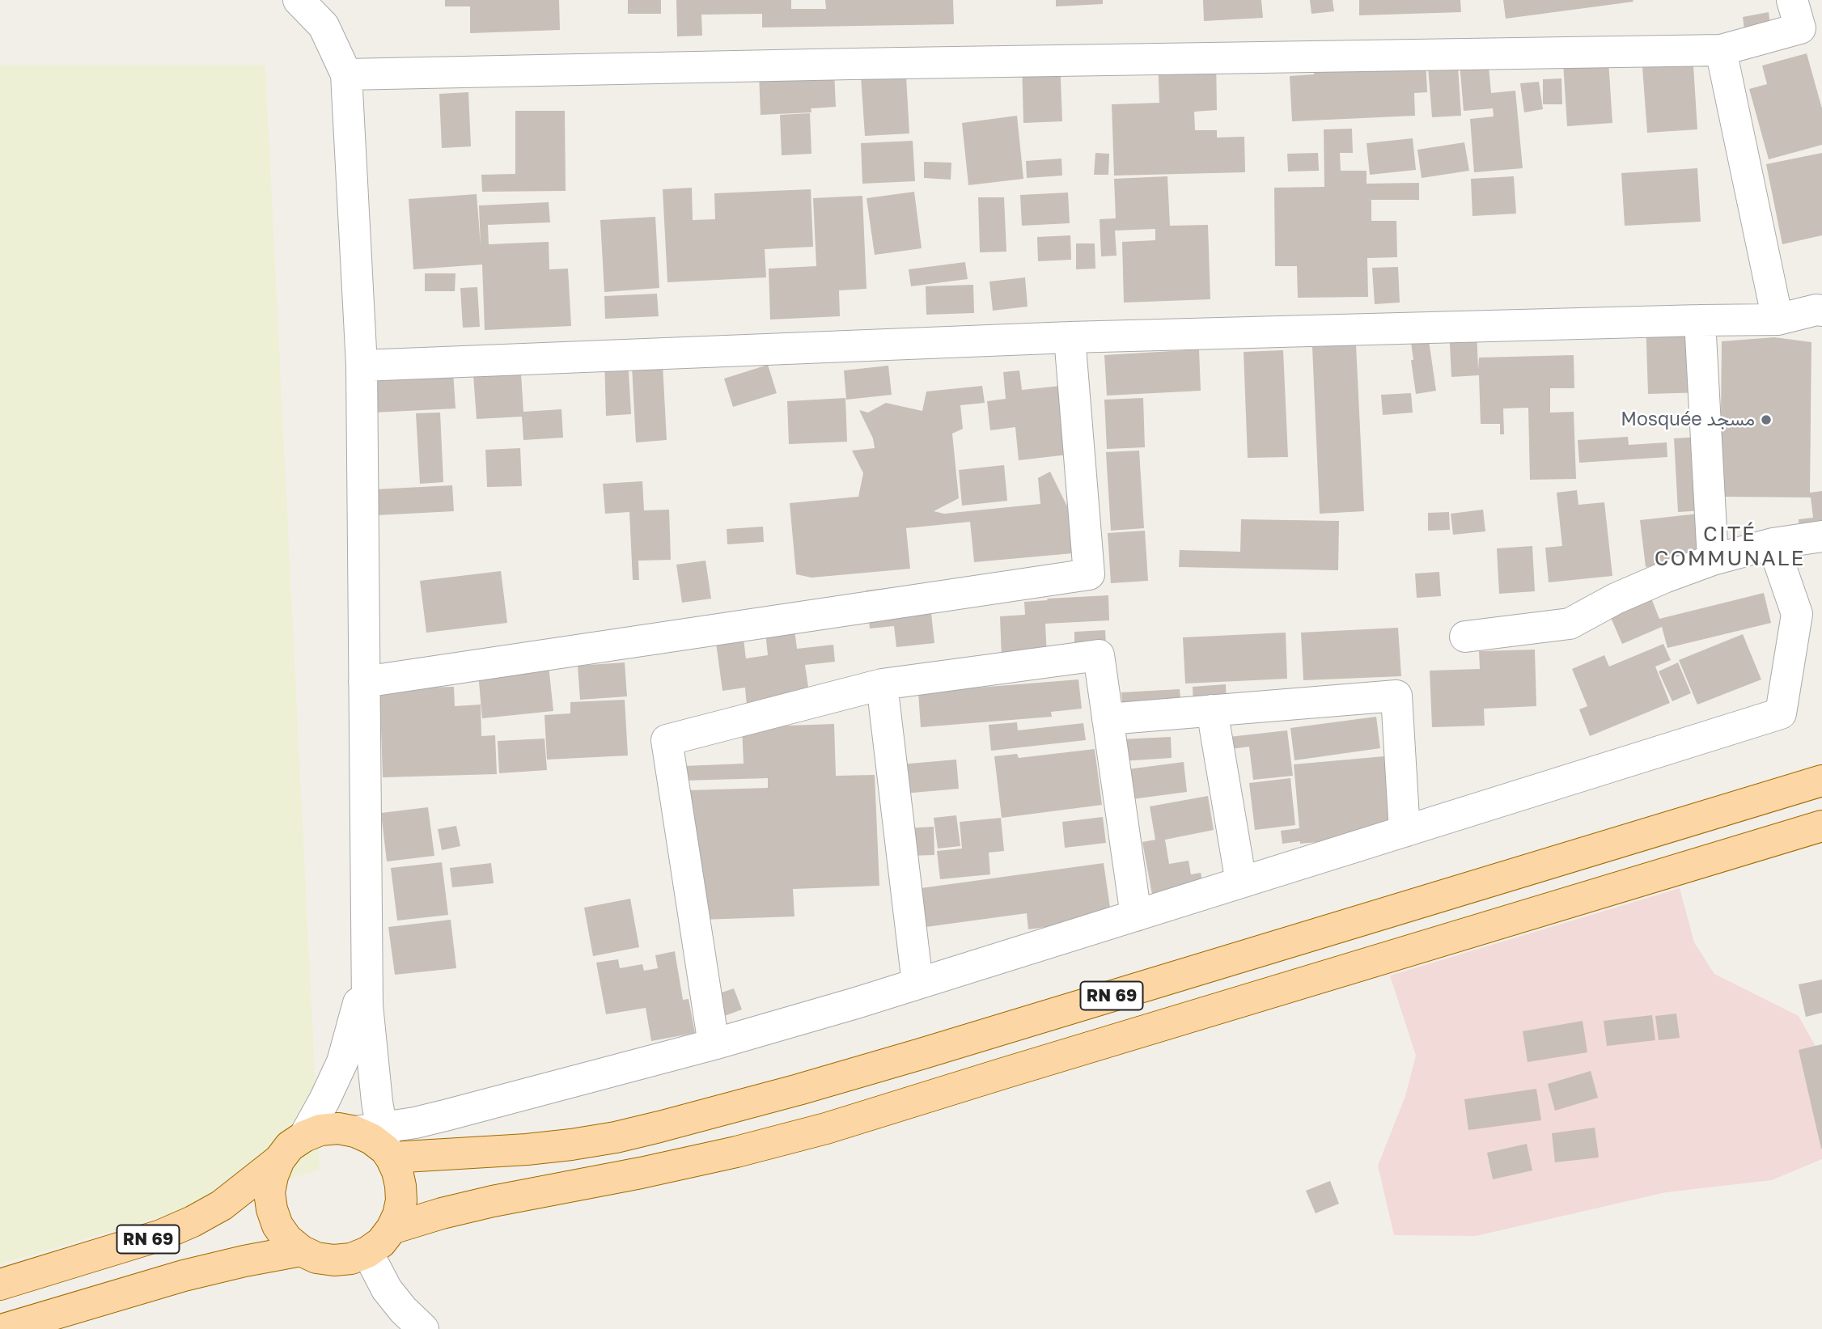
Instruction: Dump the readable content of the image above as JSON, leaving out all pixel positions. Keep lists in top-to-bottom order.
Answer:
{
  "streets": {
    "main road": ["RN 69"]
  },
  "districts": ["CITÉ COMMUNALE"],
  "places": ["Mosquée مسجد"]
}
